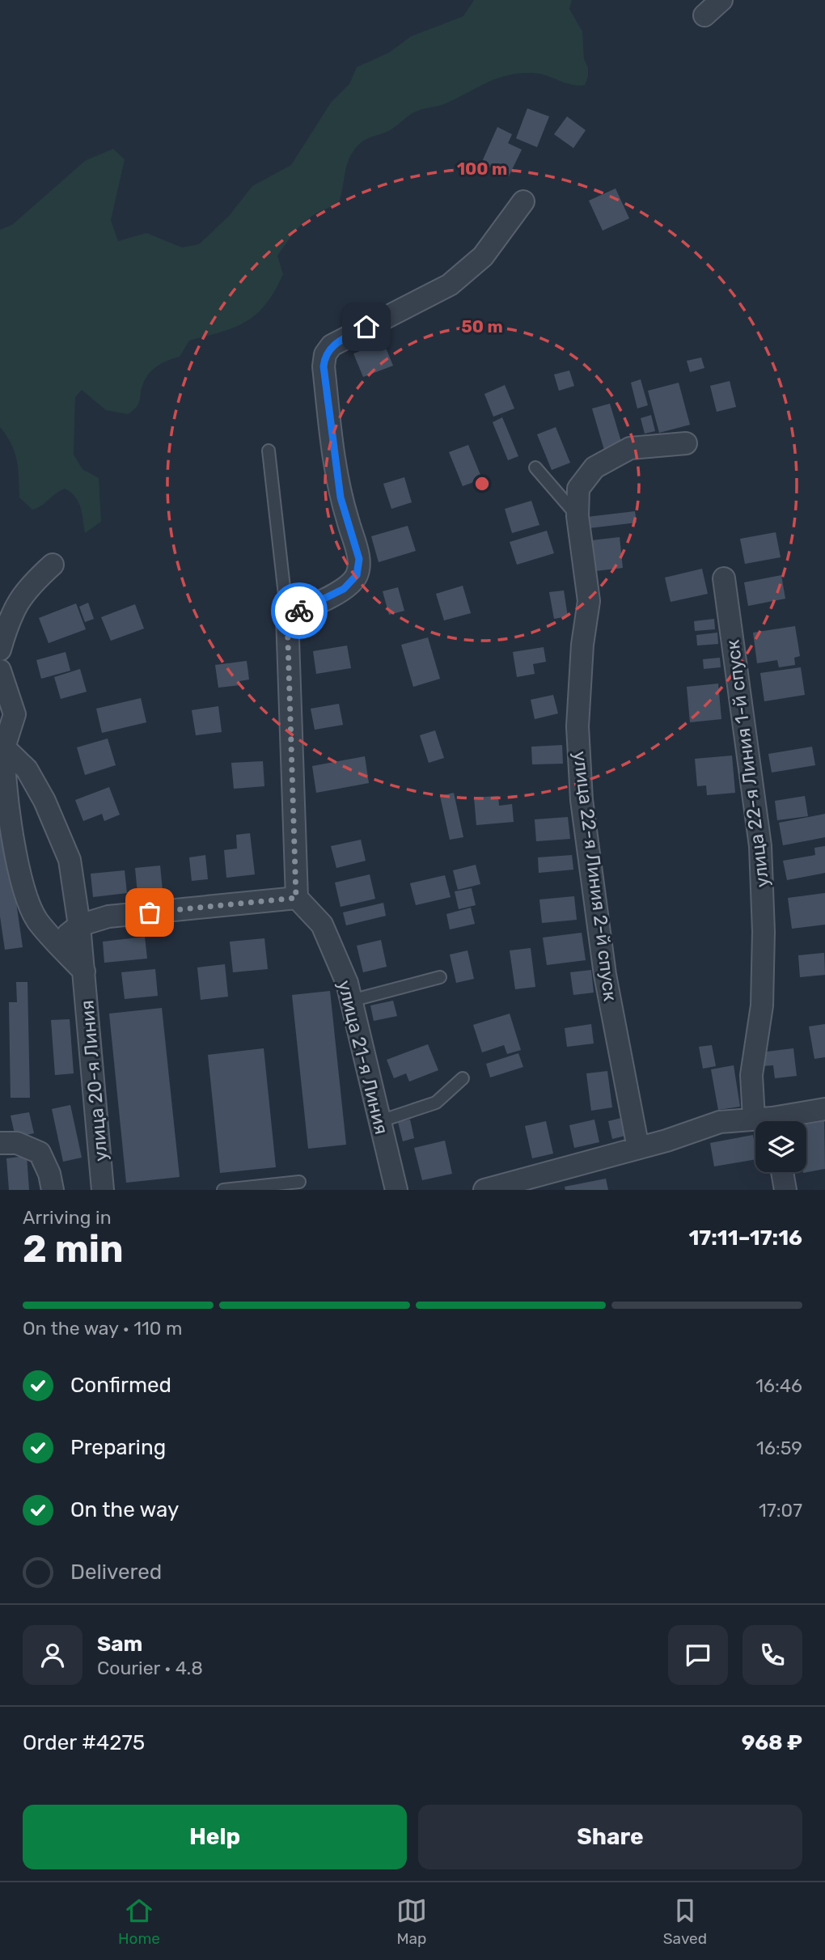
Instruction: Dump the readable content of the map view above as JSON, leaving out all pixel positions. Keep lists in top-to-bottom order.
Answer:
{
  "streets": {
    "street": [
      "улица 22-я Линия 1-й спуск",
      "улица 22-я Линия 2-й спуск",
      "улица 21-я Линия",
      "улица 20-я Линия"
    ]
  },
  "page": {
    "heading": ["2 min", "Arriving in", "17:11–17:16"],
    "panel": [
      "Sam",
      "Courier · 4.8",
      "Order #4275",
      "968 ₽"
    ],
    "bar": "On the way · 110 m",
    "list": [
      ["Confirmed", "16:46"],
      ["Preparing", "16:59"],
      ["On the way", "17:07"],
      "Delivered"
    ],
    "buttons": ["Help", "Share"],
    "tabs": ["Home", "Map", "Saved"]
  },
  "rings": ["100 m", "50 m"]
}
